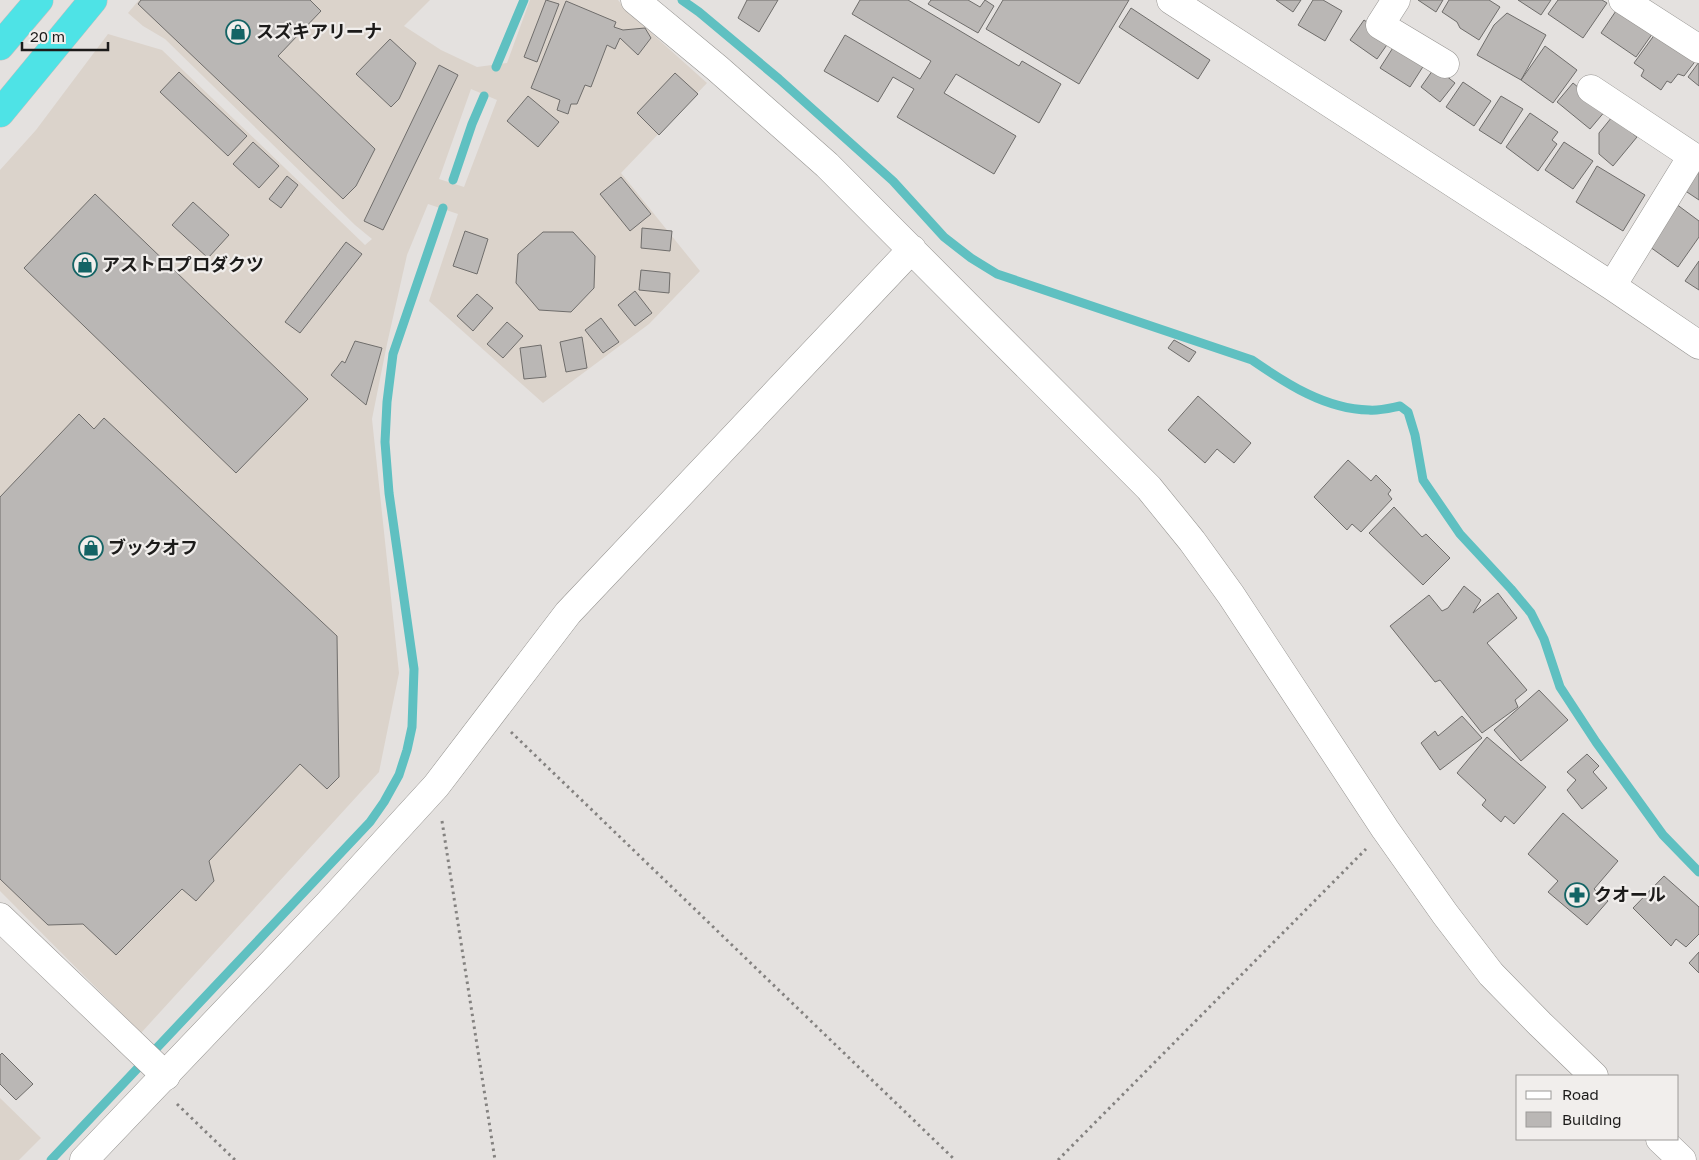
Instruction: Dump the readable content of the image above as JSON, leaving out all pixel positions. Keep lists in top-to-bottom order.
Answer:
{
  "places": {
    "shop": ["スズキアリーナ", "アストロプロダクツ", "ブックオフ"],
    "pharmacy": ["クオール"]
  },
  "legend": ["Road", "Building"],
  "scale_bar": "20 m"
}
